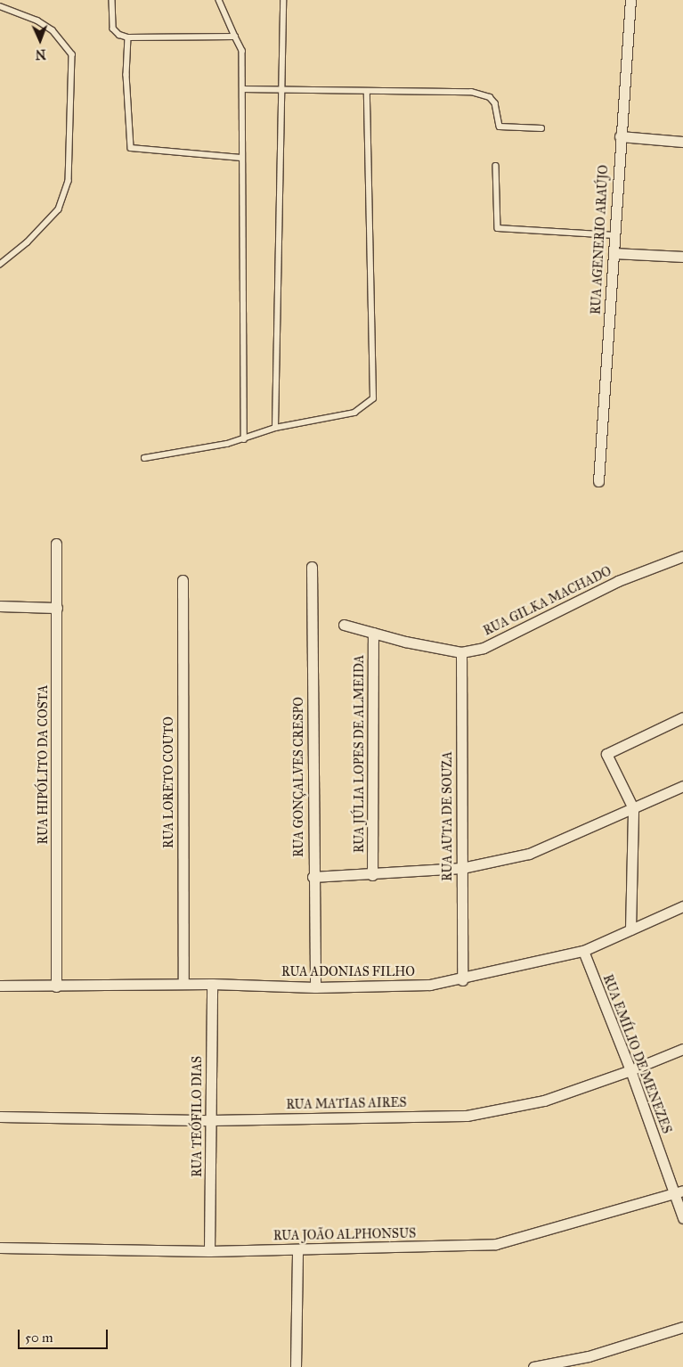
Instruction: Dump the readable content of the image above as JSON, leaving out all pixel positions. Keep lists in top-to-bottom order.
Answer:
{
  "streets": {
    "street": [
      "RUA AGENERIO ARAÚJO",
      "RUA GILKA MACHADO",
      "RUA JÚLIA LOPES DE ALMEIDA",
      "RUA HIPÓLITO DA COSTA",
      "RUA GONÇALVES CRESPO",
      "RUA LORETO COUTO",
      "RUA AUTA DE SOUZA",
      "RUA ADONIAS FILHO",
      "RUA EMÍLIO DE MENEZES",
      "RUA MATIAS AIRES",
      "RUA TEÓFILO DIAS",
      "RUA JOÃO ALPHONSUS"
    ]
  },
  "crossings": [
    ["RUA GILKA MACHADO", "RUA JÚLIA LOPES DE ALMEIDA"],
    ["RUA GILKA MACHADO", "RUA AUTA DE SOUZA"],
    ["RUA HIPÓLITO DA COSTA", "RUA ADONIAS FILHO"],
    ["RUA GONÇALVES CRESPO", "RUA ADONIAS FILHO"],
    ["RUA LORETO COUTO", "RUA ADONIAS FILHO"],
    ["RUA AUTA DE SOUZA", "RUA ADONIAS FILHO"],
    ["RUA ADONIAS FILHO", "RUA EMÍLIO DE MENEZES"],
    ["RUA ADONIAS FILHO", "RUA TEÓFILO DIAS"],
    ["RUA EMÍLIO DE MENEZES", "RUA MATIAS AIRES"],
    ["RUA EMÍLIO DE MENEZES", "RUA JOÃO ALPHONSUS"],
    ["RUA MATIAS AIRES", "RUA TEÓFILO DIAS"],
    ["RUA TEÓFILO DIAS", "RUA JOÃO ALPHONSUS"]
  ],
  "scale_bar": "50 m",
  "north": "bottom"
}
